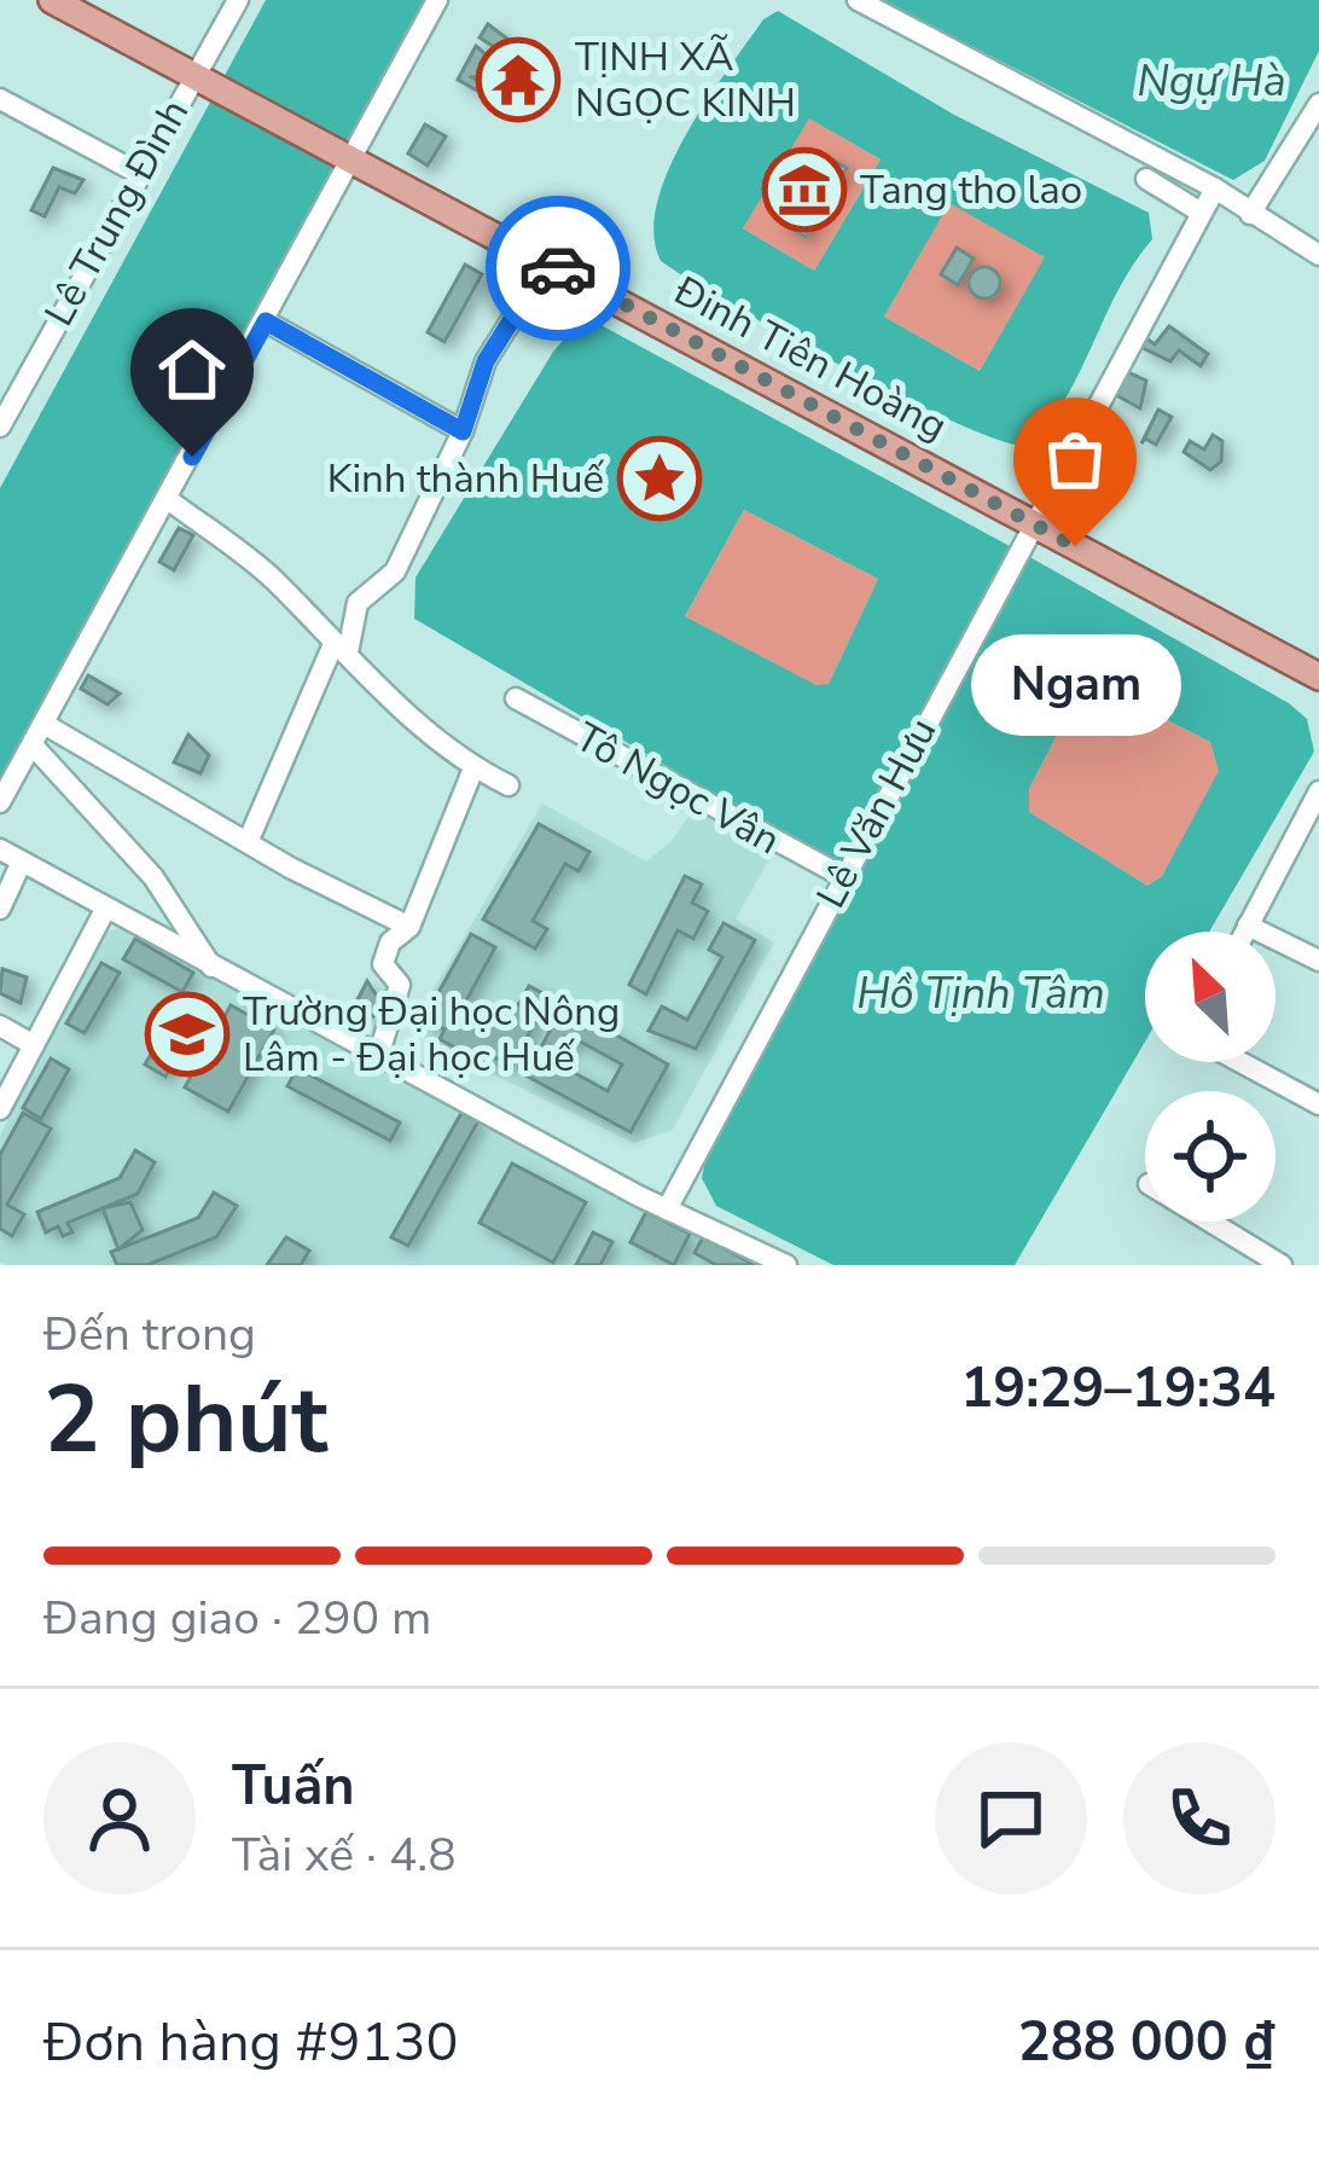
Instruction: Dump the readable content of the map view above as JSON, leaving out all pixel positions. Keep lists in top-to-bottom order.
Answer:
{
  "streets": {
    "main road": ["Đinh Tiên Hoàng"],
    "street": ["Lê Trung Đình", "Tô Ngọc Vân", "Lê Văn Hưu"]
  },
  "crossings": [
    ["Lê Trung Đình", "Đinh Tiên Hoàng"],
    ["Đinh Tiên Hoàng", "Lê Văn Hưu"],
    ["Tô Ngọc Vân", "Lê Văn Hưu"]
  ],
  "water": ["Ngự Hà", "Hồ Tịnh Tâm"],
  "places": {
    "temple": ["TỊNH XÃ NGỌC KINH"],
    "museum": ["Tang tho lao"],
    "place": ["Kinh thành Huế"],
    "other": ["Ngam"],
    "school or university": ["Trường Đại học Nông Lâm - Đại học Huế"]
  },
  "north": "top left",
  "page": {
    "bubble": "Ngam",
    "heading": ["2 phút", "Đến trong", "19:29–19:34"],
    "panel": [
      "Tuấn",
      "Tài xế · 4.8",
      "Đơn hàng #9130",
      "288 000 ₫"
    ],
    "bar": "Đang giao · 290 m"
  }
}
